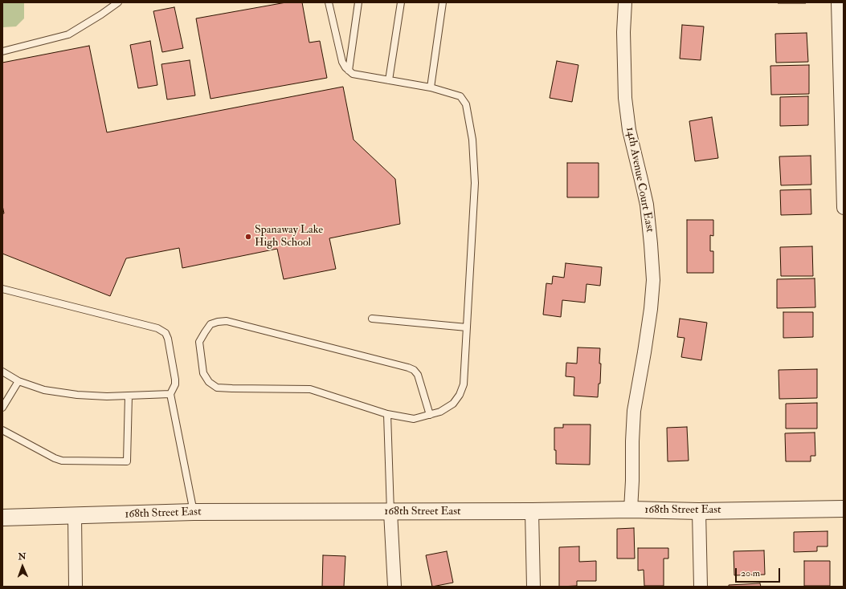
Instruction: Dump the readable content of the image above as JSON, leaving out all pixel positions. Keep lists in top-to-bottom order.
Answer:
{
  "streets": {
    "street": ["14th Avenue Court East", "168th Street East"]
  },
  "crossings": [
    ["14th Avenue Court East", "168th Street East"]
  ],
  "places": ["Spanaway Lake High School"],
  "scale_bar": "20 m",
  "north": "top"
}
